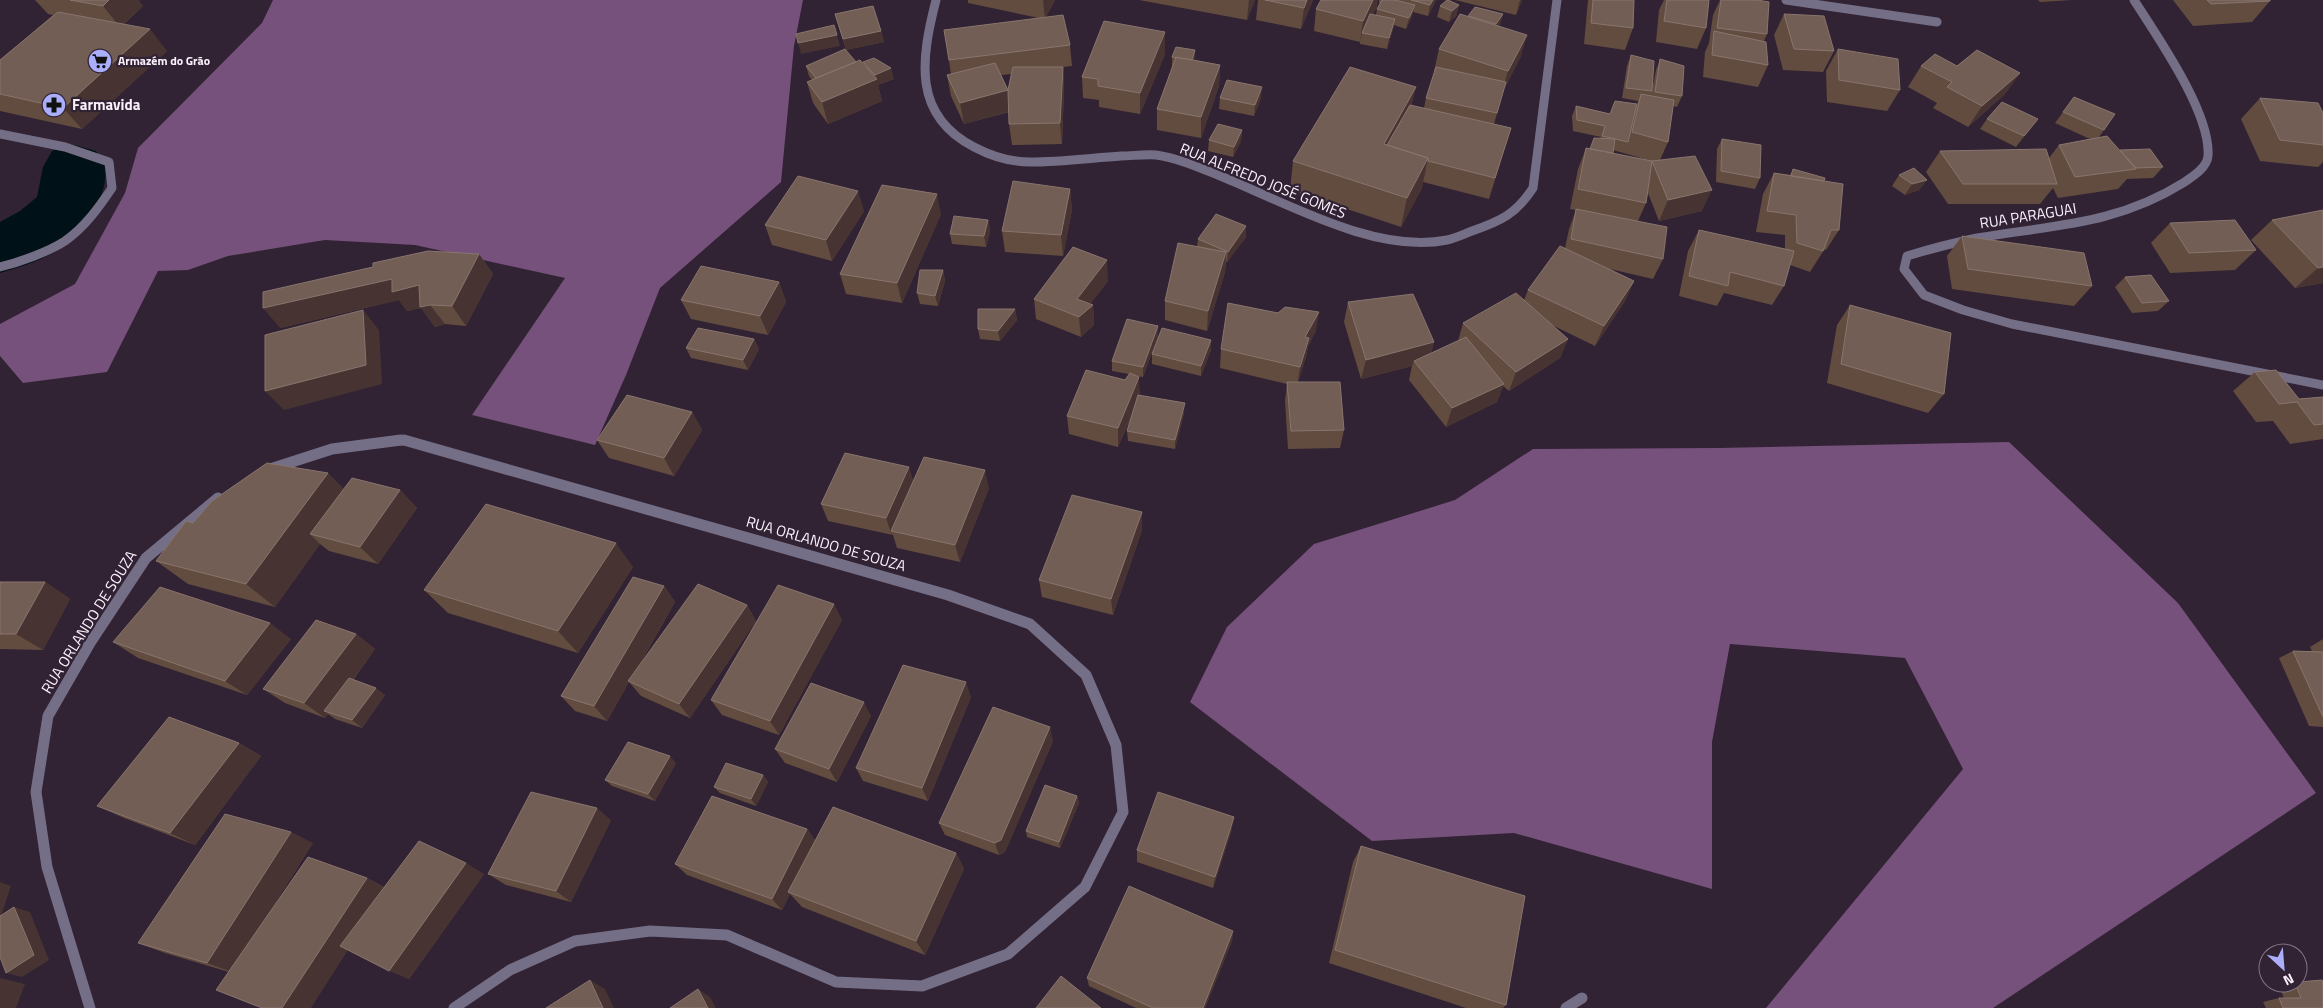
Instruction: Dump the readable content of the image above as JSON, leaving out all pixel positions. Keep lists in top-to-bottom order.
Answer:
{
  "streets": {
    "street": ["RUA ALFREDO JOSÉ GOMES", "RUA PARAGUAI", "RUA ORLANDO DE SOUZA"]
  },
  "places": {
    "supermarket": ["Armazém do Grão"],
    "pharmacy": ["Farmavida"]
  },
  "north": "bottom right"
}
